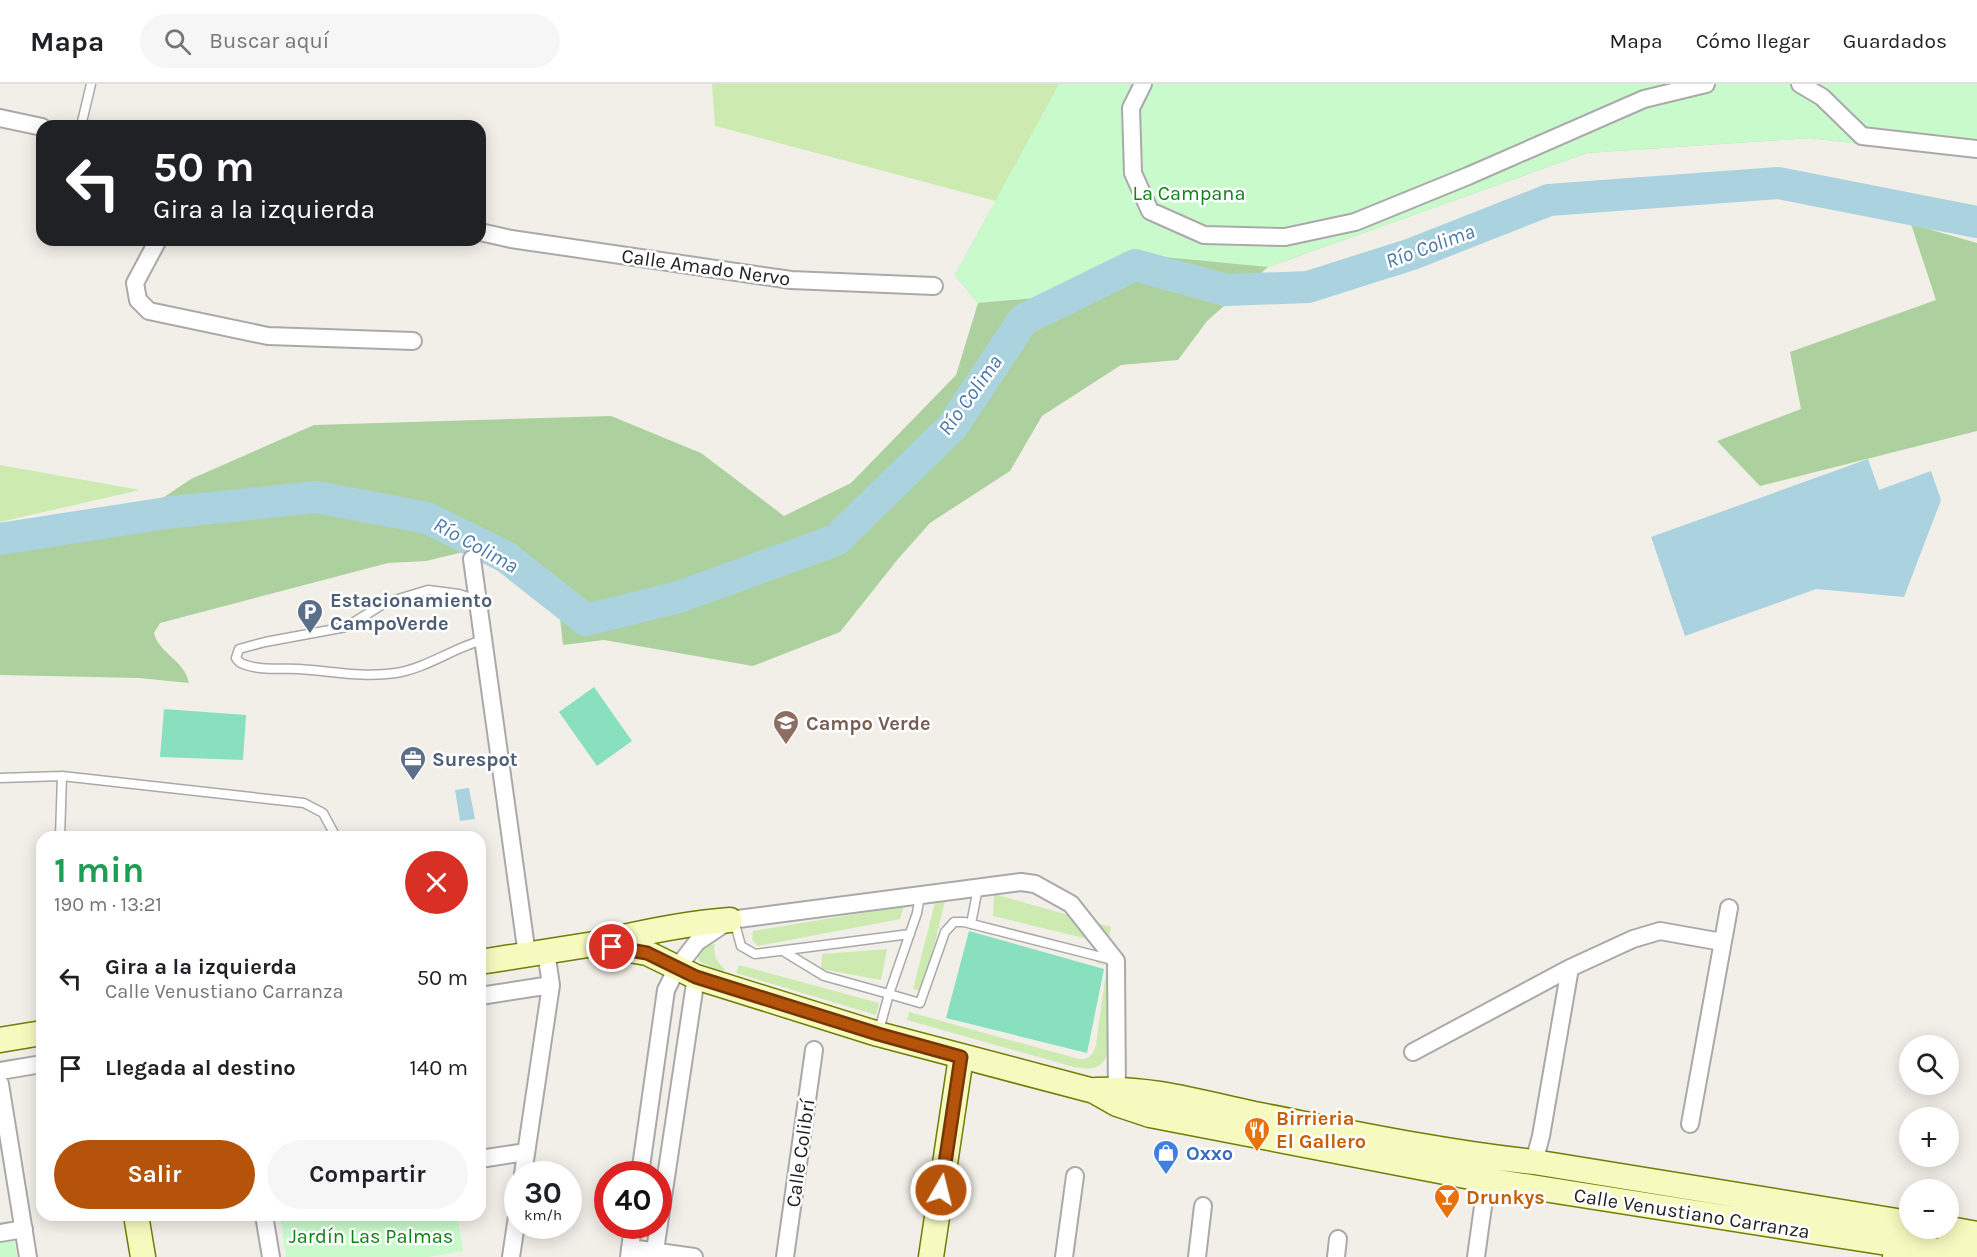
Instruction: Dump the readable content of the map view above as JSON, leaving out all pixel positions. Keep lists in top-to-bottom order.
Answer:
{
  "streets": {
    "street": ["Calle Amado Nervo", "Calle Colibrí", "Calle Venustiano Carranza"]
  },
  "water": ["Río Colima"],
  "parks": ["La Campana", "Jardín Las Palmas"],
  "places": {
    "parking": ["Estacionamiento CampoVerde"],
    "school or university": ["Campo Verde"],
    "office": ["Surespot"],
    "restaurant": ["Birrieria El Gallero"],
    "shop": ["Oxxo"],
    "bar": ["Drunkys"]
  },
  "page": {
    "header": "Mapa",
    "search": "Buscar aquí",
    "nav": ["Mapa", "Cómo llegar", "Guardados"],
    "turn": ["50 m", "Gira a la izquierda"],
    "heading": ["1 min", "190 m · 13:21"],
    "list": [
      {
        "name": "Gira a la izquierda",
        "note": "Calle Venustiano Carranza",
        "value": "50 m"
      },
      {
        "name": "Llegada al destino",
        "value": "140 m"
      }
    ],
    "map_buttons": ["+", "−"],
    "buttons": ["Salir", "Compartir"],
    "speed": "30 km/h",
    "limit": "40"
  }
}
